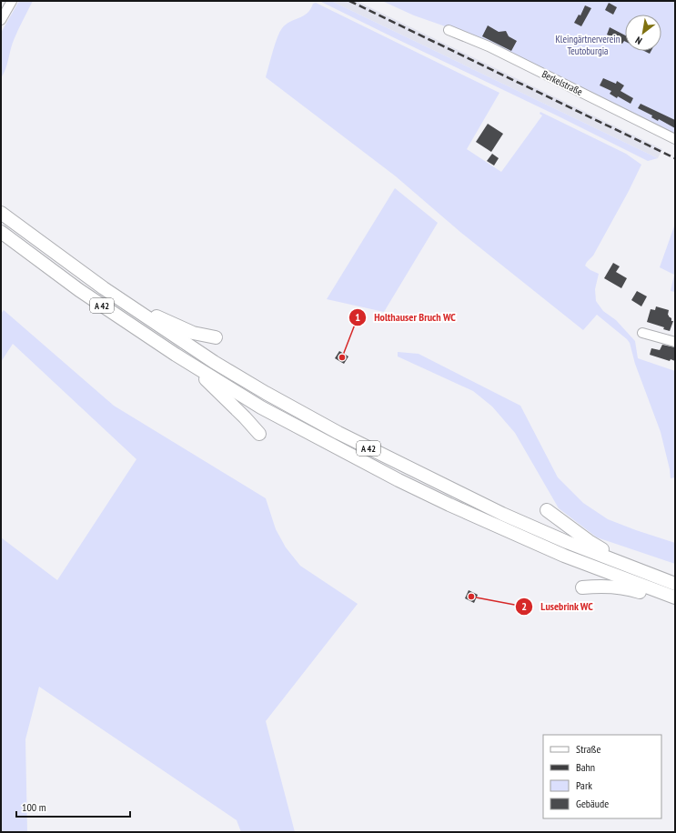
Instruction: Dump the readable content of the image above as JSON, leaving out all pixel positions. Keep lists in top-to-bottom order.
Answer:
{
  "streets": {
    "highway": ["A 42"],
    "street": ["Berkelstraße"]
  },
  "parks": ["Kleingärtnerverein Teutoburgia"],
  "places": ["Holthauser Bruch WC", "Lusebrink WC"],
  "legend": [
    "Straße",
    "Bahn",
    "Park",
    "Gebäude"
  ],
  "scale_bar": "100 m",
  "north": "bottom left"
}
